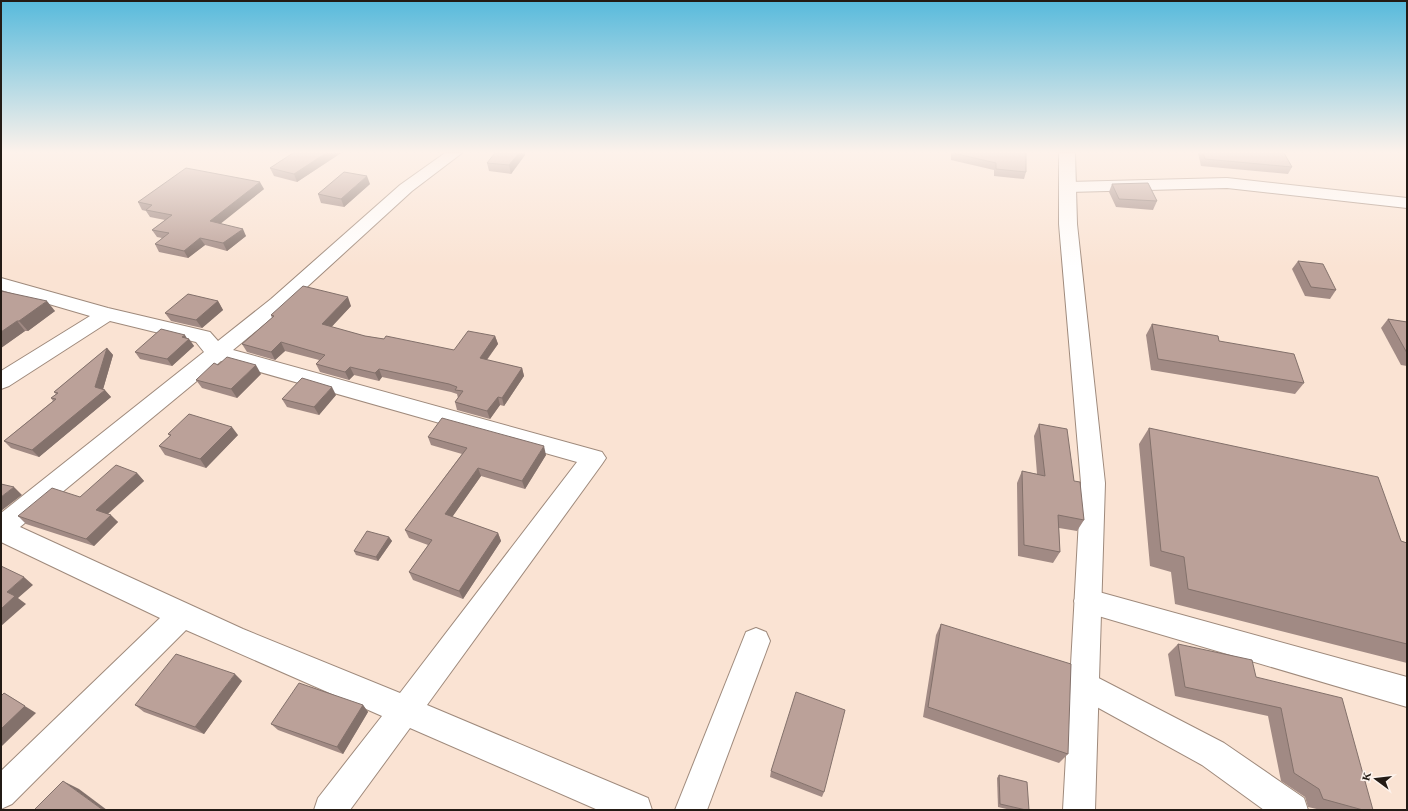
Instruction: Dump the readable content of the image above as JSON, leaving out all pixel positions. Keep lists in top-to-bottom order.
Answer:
{
  "north": "left"
}
